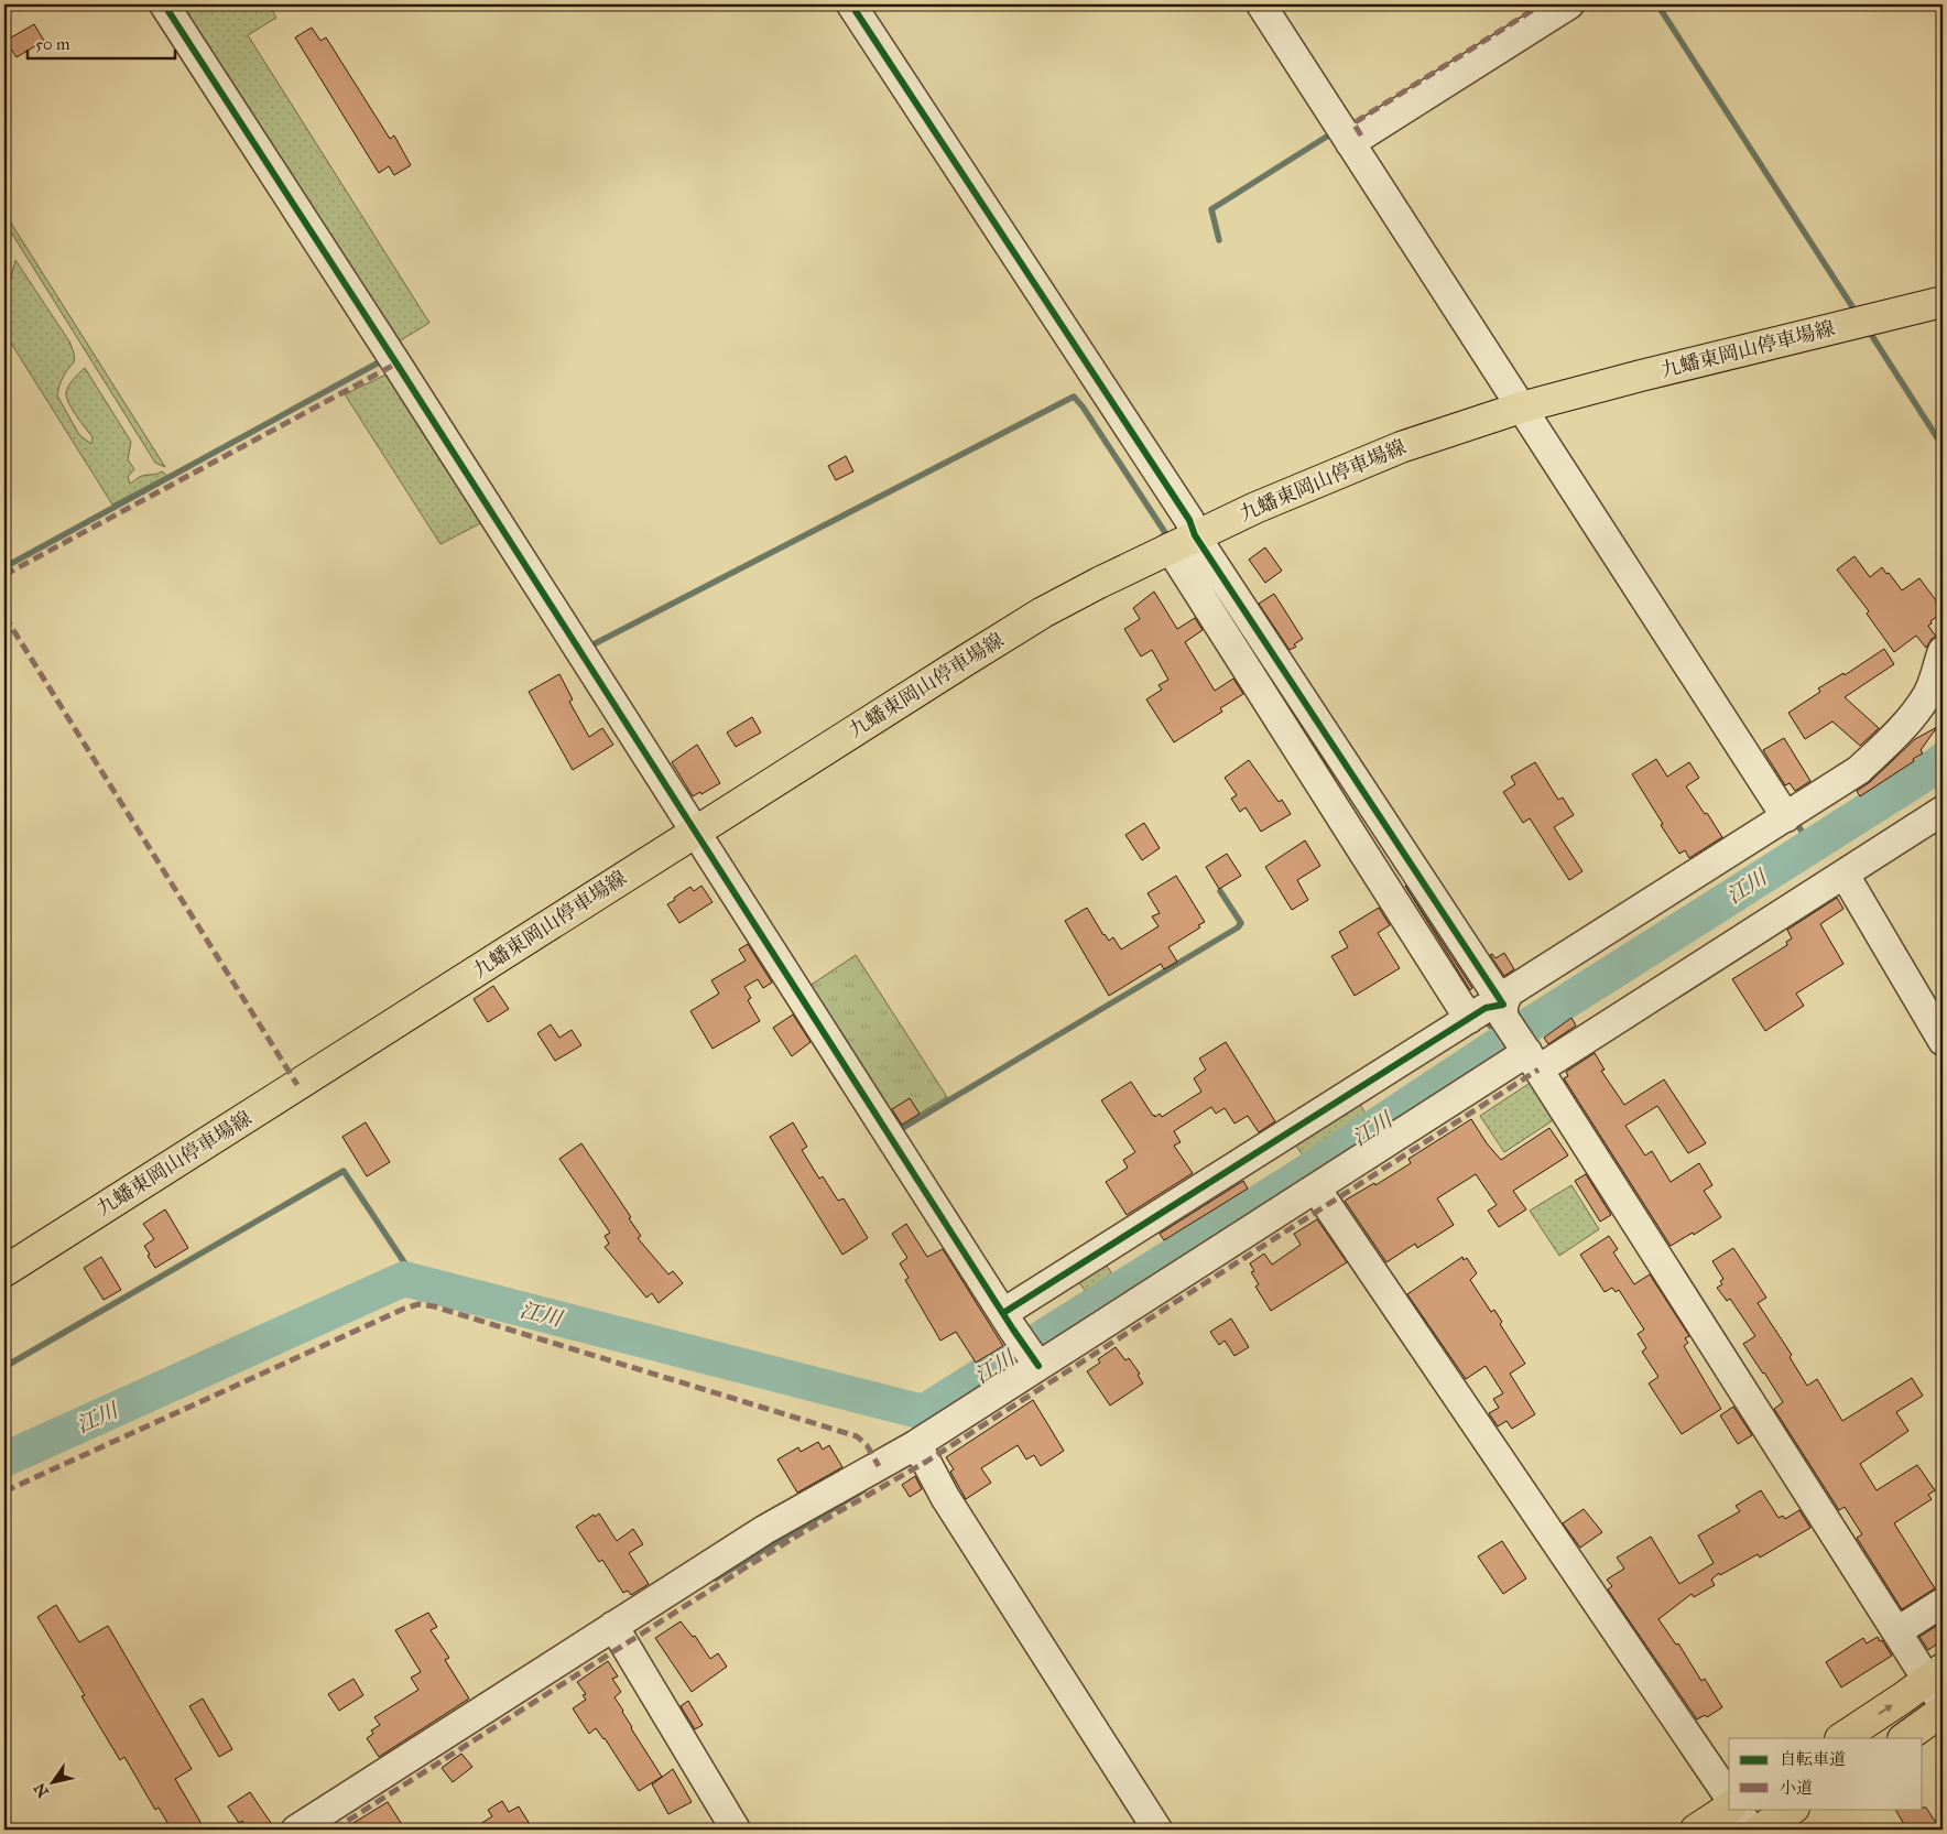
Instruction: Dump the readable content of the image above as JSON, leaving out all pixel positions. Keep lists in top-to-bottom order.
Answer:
{
  "streets": {
    "main road": ["九蟠東岡山停車場線"]
  },
  "water": ["江川"],
  "legend": ["自転車道", "小道"],
  "scale_bar": "50 m",
  "north": "bottom left"
}
